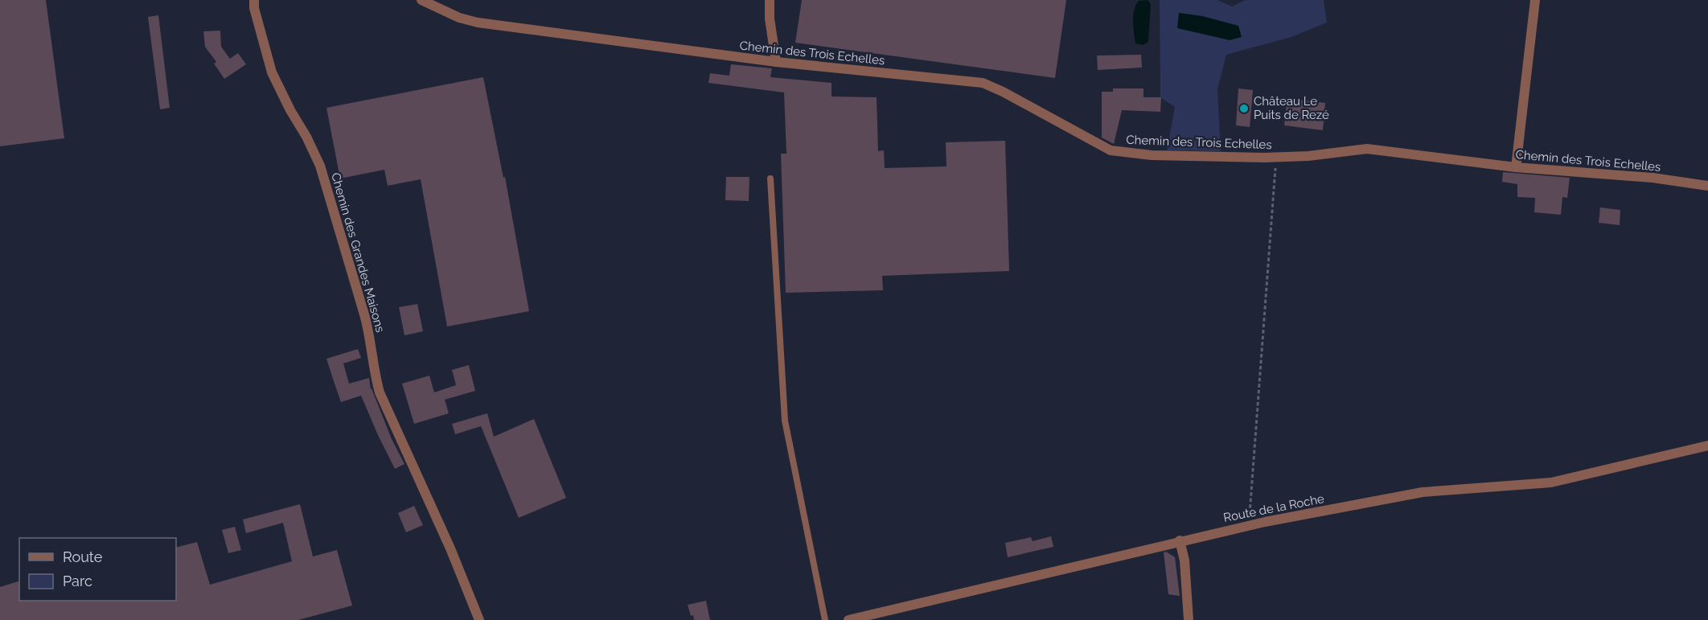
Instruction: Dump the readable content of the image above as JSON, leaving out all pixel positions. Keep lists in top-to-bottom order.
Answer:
{
  "streets": {
    "street": ["Chemin des Trois Echelles", "Chemin des Grandes Maisons", "Route de la Roche"]
  },
  "places": ["Château Le Puits de Rezé"],
  "legend": ["Route", "Parc"]
}
